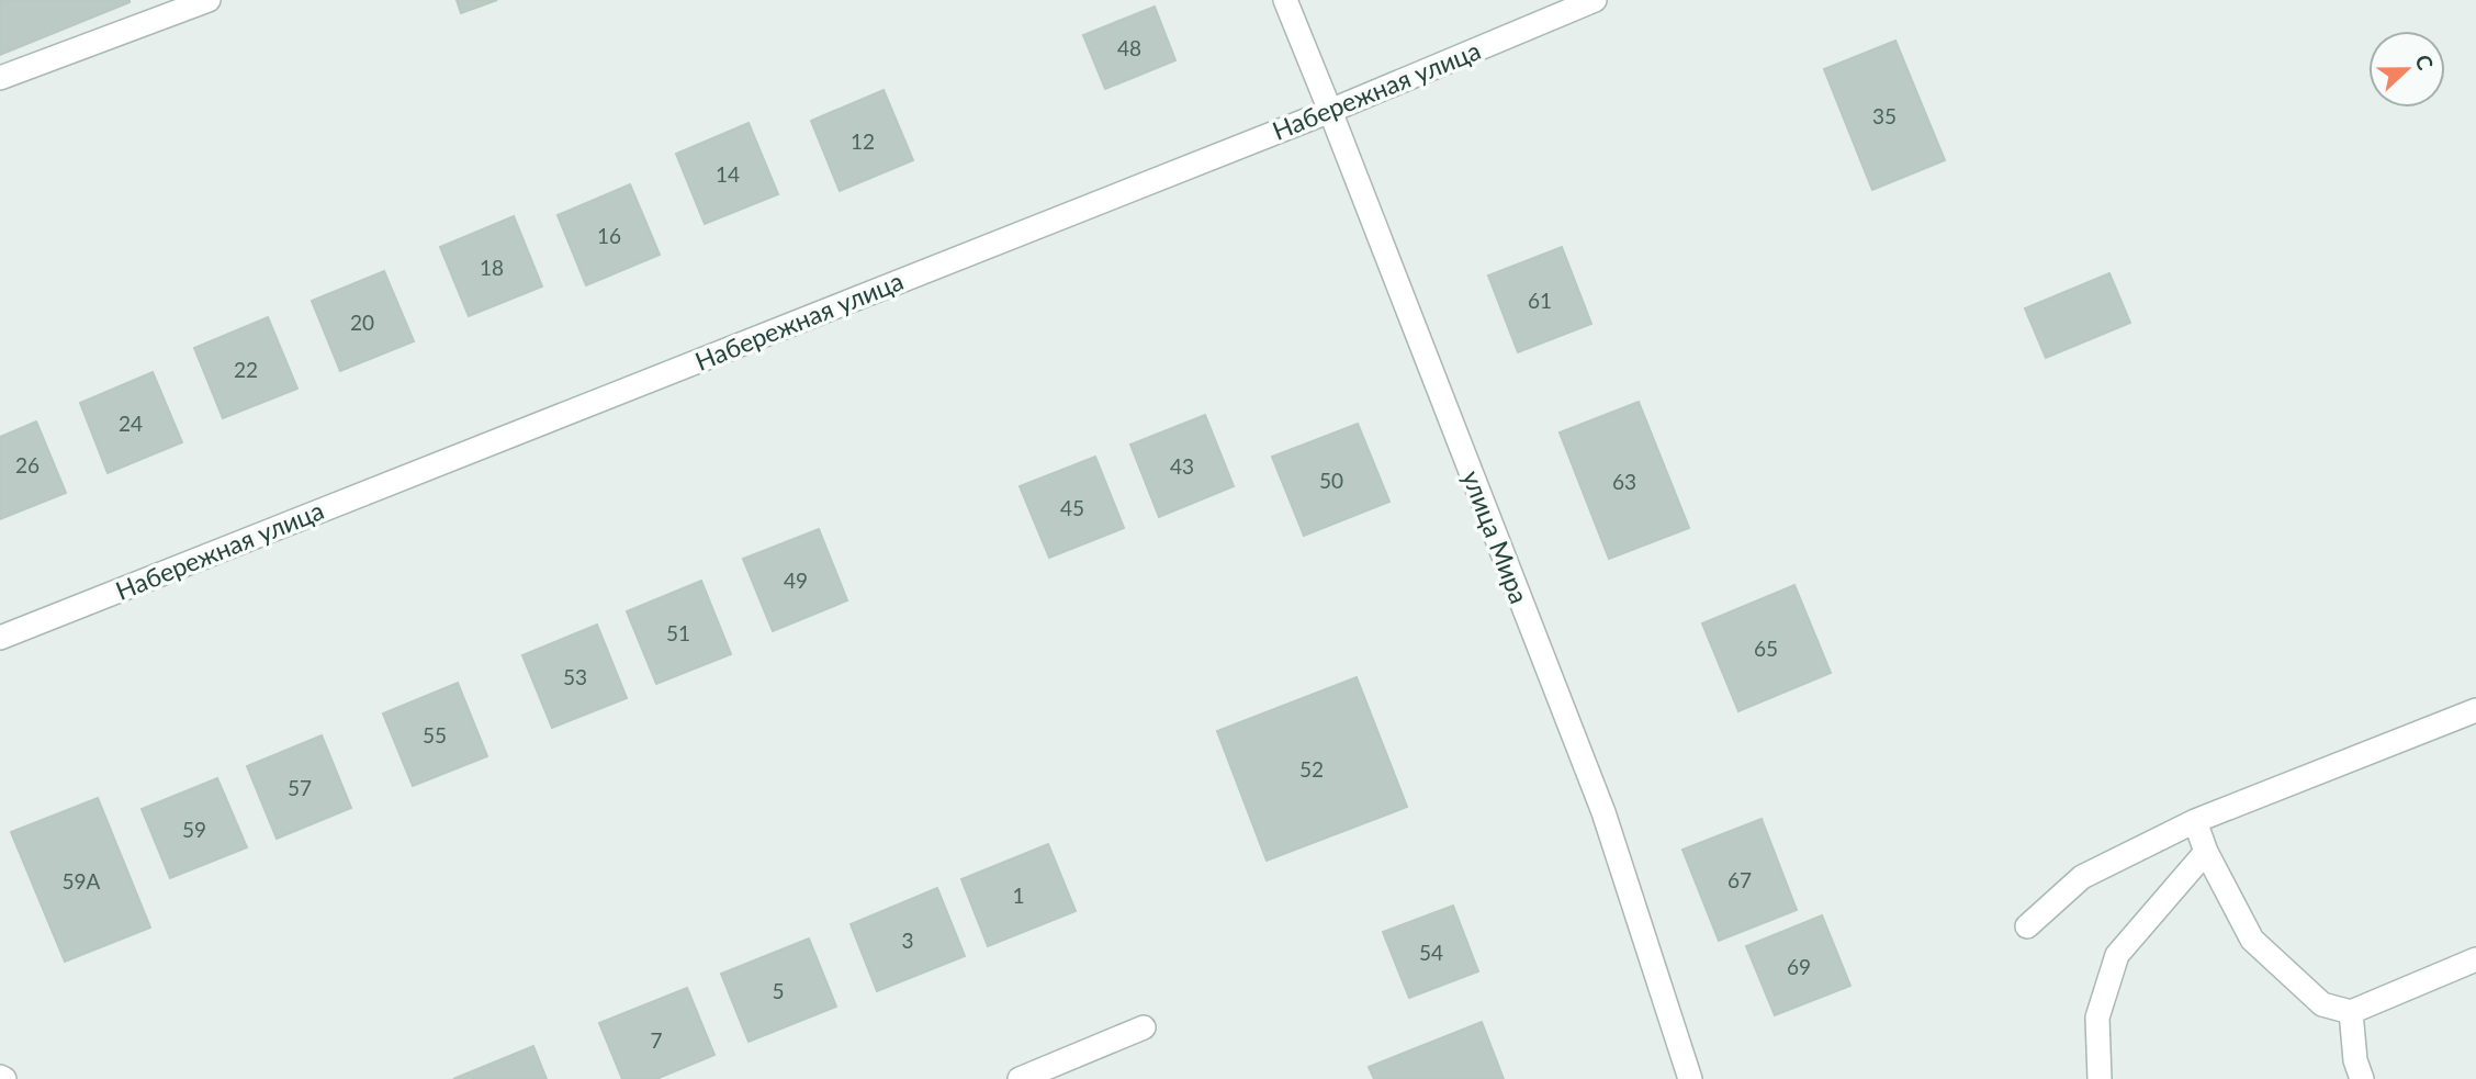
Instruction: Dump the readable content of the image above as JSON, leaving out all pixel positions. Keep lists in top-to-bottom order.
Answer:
{
  "streets": {
    "street": ["Набережная улица", "улица Мира"]
  },
  "crossings": [
    ["Набережная улица", "улица Мира"]
  ],
  "house_numbers": [
    "48",
    "35",
    "12",
    "14",
    "16",
    "18",
    "61",
    "20",
    "22",
    "24",
    "26",
    "43",
    "50",
    "63",
    "45",
    "49",
    "51",
    "65",
    "53",
    "55",
    "52",
    "57",
    "59",
    "67",
    "59А",
    "1",
    "3",
    "54",
    "69",
    "5",
    "7"
  ],
  "north": "right"
}
